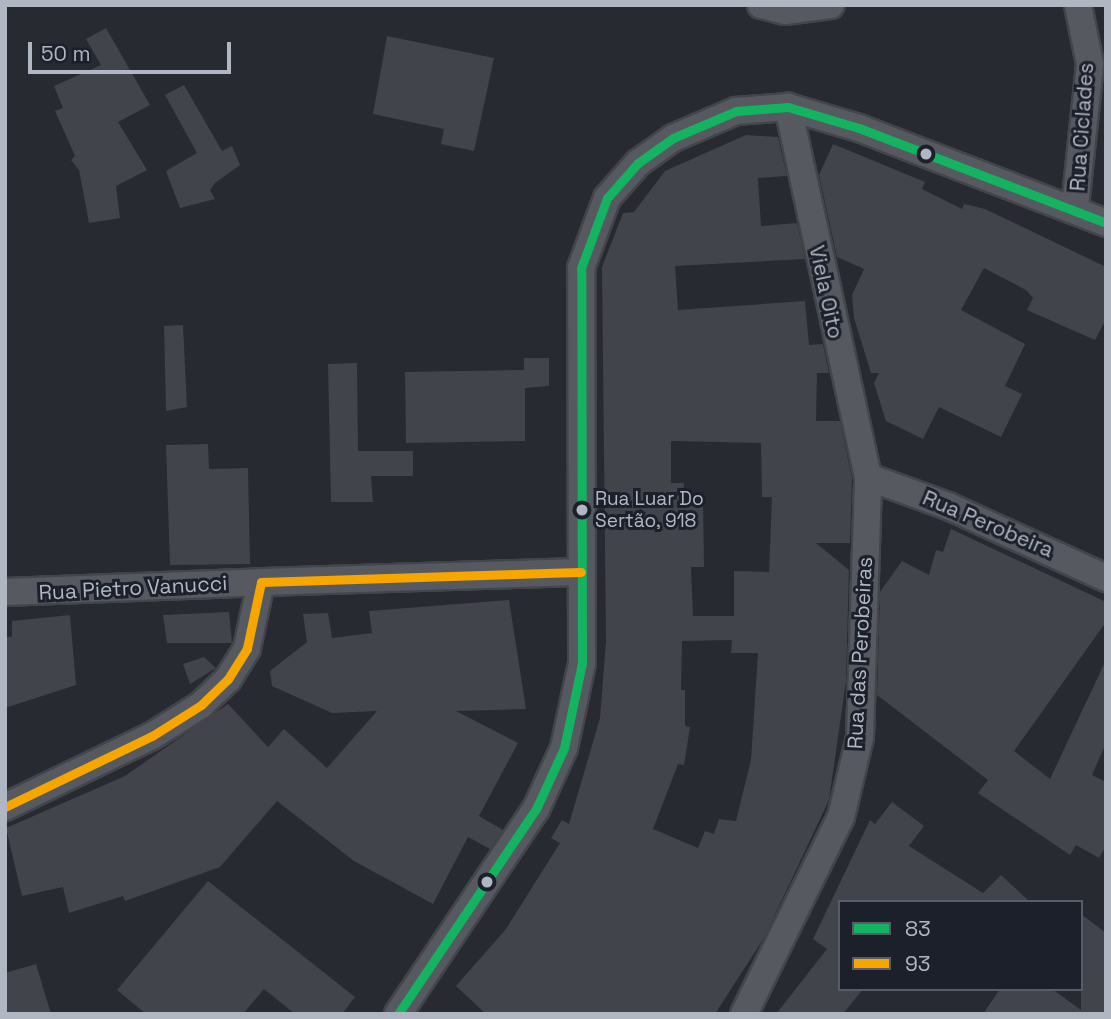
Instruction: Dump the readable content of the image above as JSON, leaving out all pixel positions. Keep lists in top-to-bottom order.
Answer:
{
  "streets": {
    "street": [
      "Rua Ciclades",
      "Viela Oito",
      "Rua Perobeira",
      "Rua Pietro Vanucci",
      "Rua das Perobeiras"
    ]
  },
  "crossings": [
    ["Viela Oito", "Rua Perobeira"],
    ["Viela Oito", "Rua das Perobeiras"],
    ["Rua Perobeira", "Rua das Perobeiras"]
  ],
  "places": ["Rua Luar Do Sertão, 918"],
  "lines": ["transit line 83", "transit line 93"],
  "legend": ["83", "93"],
  "scale_bar": "50 m"
}
